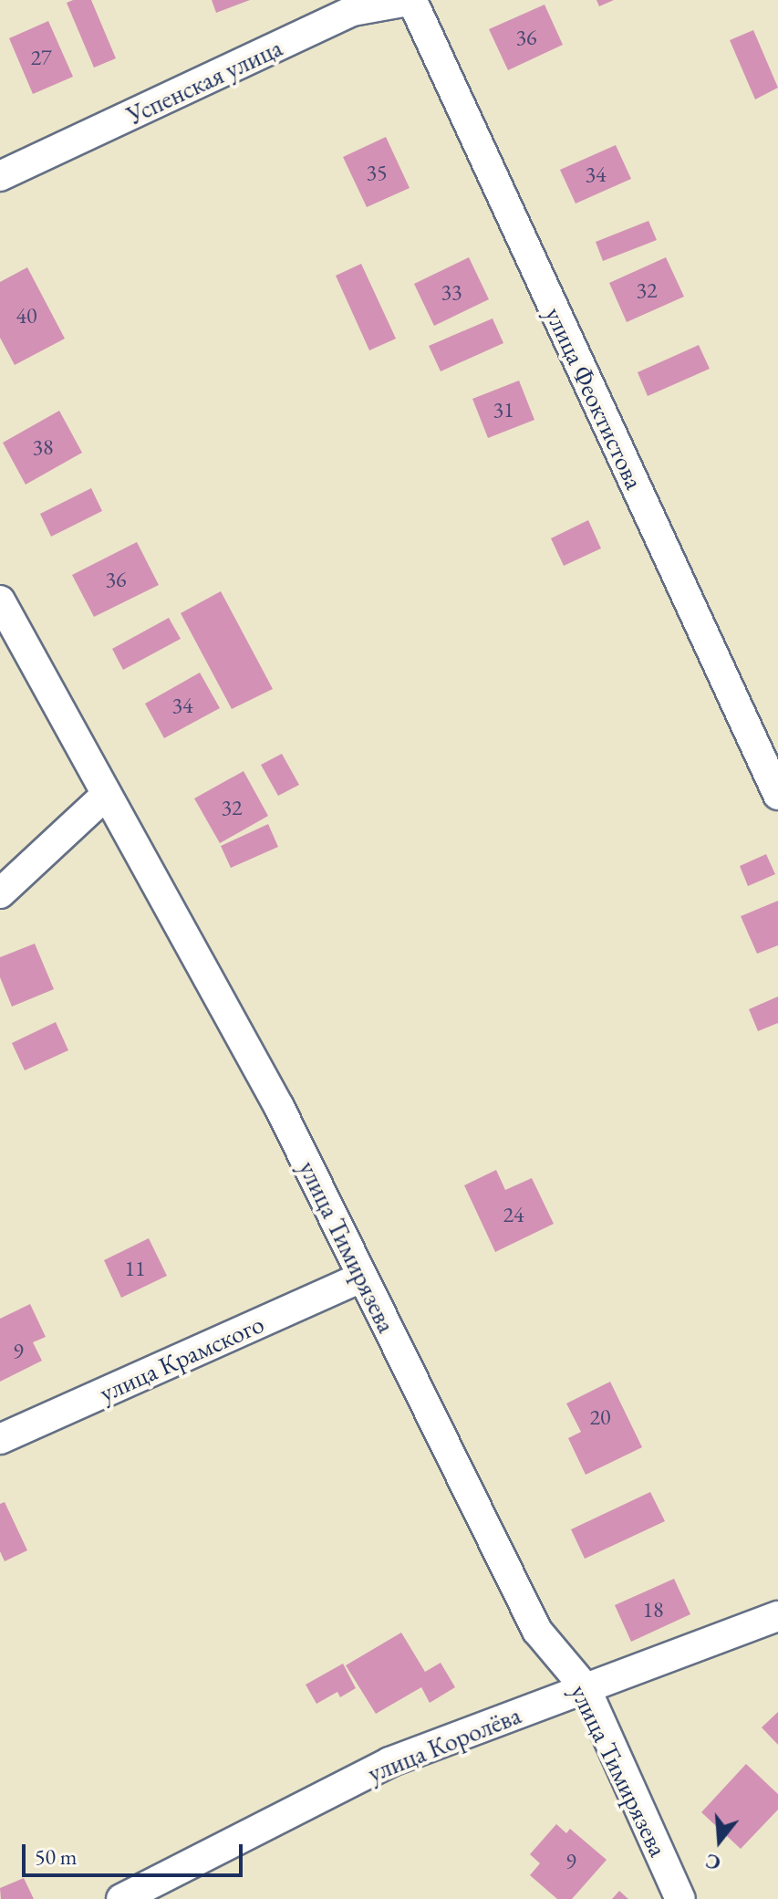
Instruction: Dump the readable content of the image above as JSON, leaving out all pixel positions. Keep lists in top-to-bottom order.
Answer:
{
  "streets": {
    "street": [
      "Успенская улица",
      "улица Феоктистова",
      "улица Тимирязева",
      "улица Крамского",
      "улица Королёва"
    ]
  },
  "crossings": [
    ["Успенская улица", "улица Феоктистова"],
    ["улица Тимирязева", "улица Крамского"],
    ["улица Тимирязева", "улица Королёва"]
  ],
  "house_numbers": [
    "36",
    "27",
    "35",
    "34",
    "32",
    "33",
    "40",
    "31",
    "38",
    "36",
    "34",
    "32",
    "24",
    "11",
    "9",
    "20",
    "18",
    "9"
  ],
  "scale_bar": "50 m",
  "north": "bottom"
}
